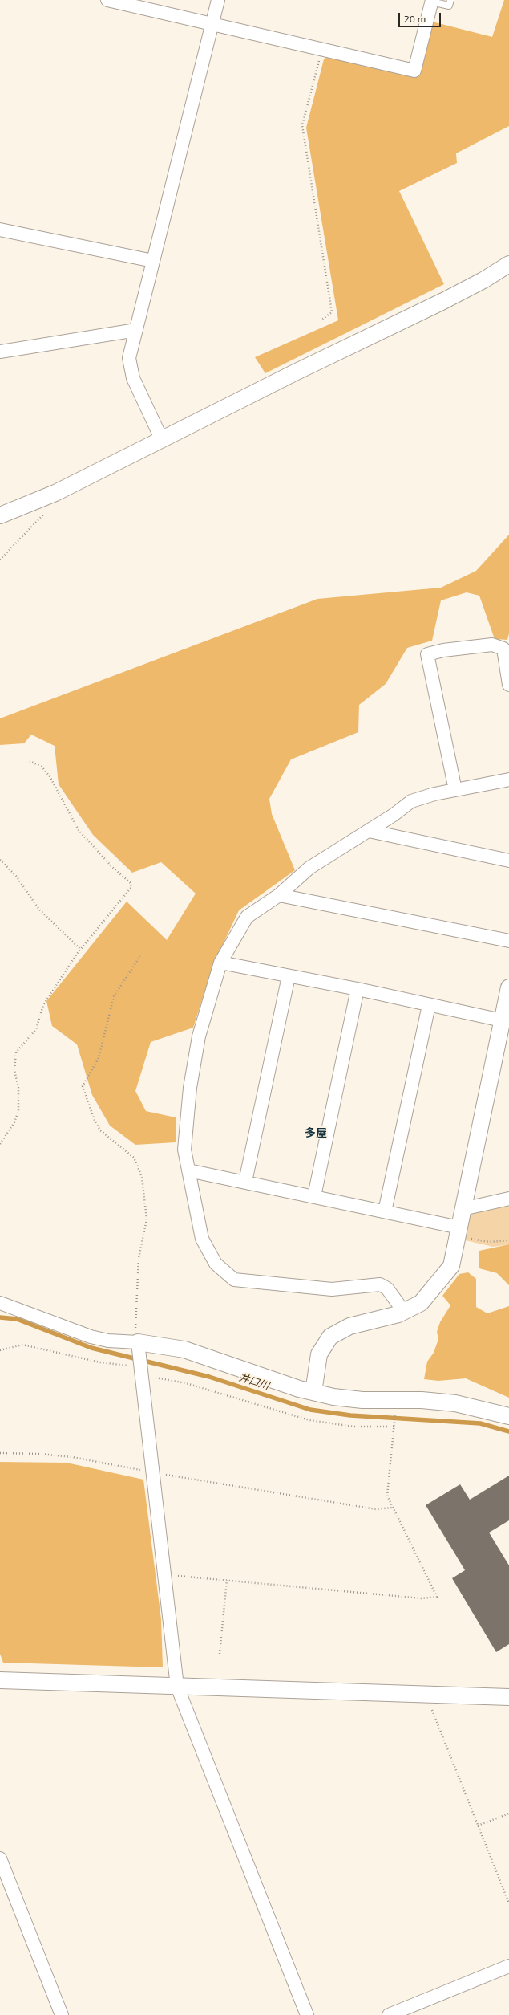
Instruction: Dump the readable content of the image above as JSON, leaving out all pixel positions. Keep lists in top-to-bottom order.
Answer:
{
  "districts": ["多屋"],
  "water": ["井口川"],
  "scale_bar": "20 m"
}
